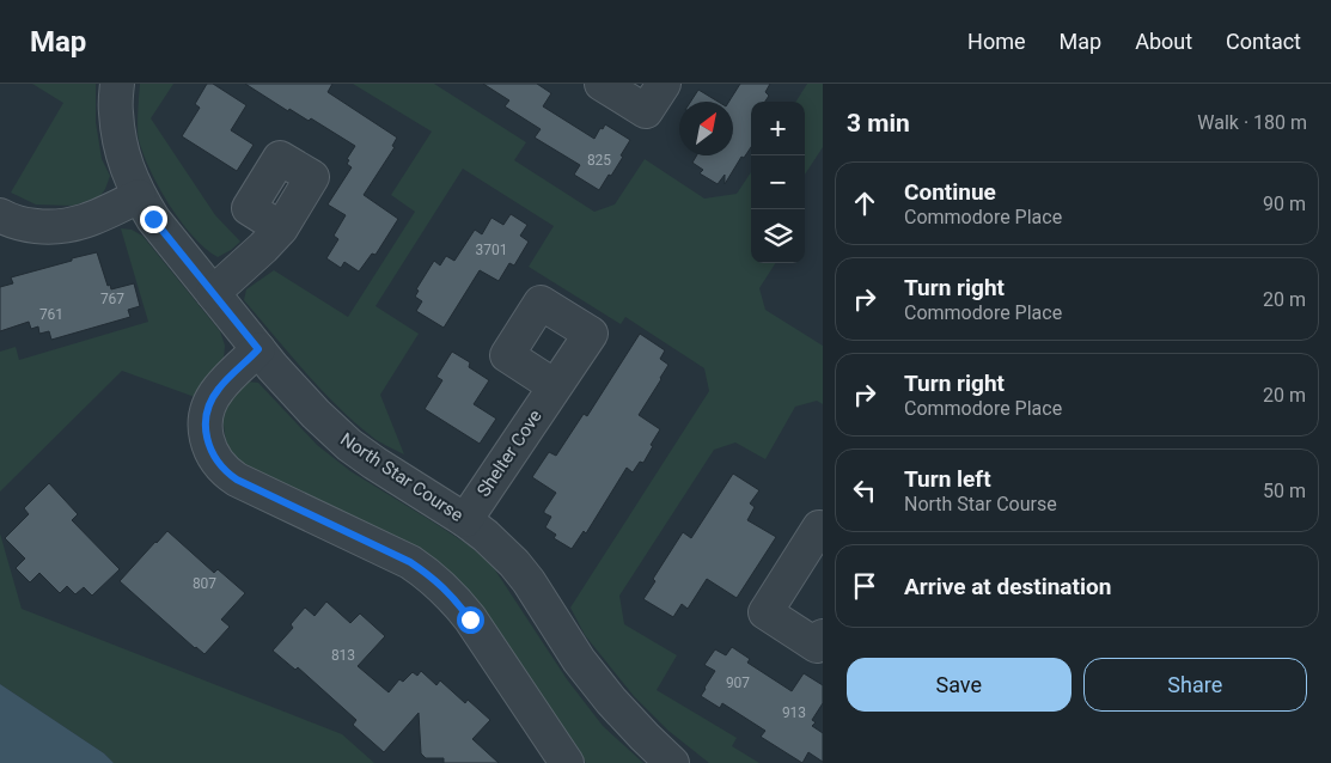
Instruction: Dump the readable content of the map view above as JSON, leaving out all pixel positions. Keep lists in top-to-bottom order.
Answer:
{
  "streets": {
    "street": ["Shelter Cove", "North Star Course"]
  },
  "crossings": [
    ["Shelter Cove", "North Star Course"]
  ],
  "house_numbers": [
    "825",
    "3701",
    "767",
    "761",
    "807",
    "813",
    "907",
    "913"
  ],
  "north": "top right",
  "page": {
    "header": "Map",
    "nav": [
      "Home",
      "Map",
      "About",
      "Contact"
    ],
    "heading": ["3 min", "Walk · 180 m"],
    "map_buttons": ["+", "−"],
    "list": [
      ["Continue", "Commodore Place", "90 m"],
      ["Turn right", "Commodore Place", "20 m"],
      ["Turn right", "Commodore Place", "20 m"],
      ["Turn left", "North Star Course", "50 m"],
      "Arrive at destination"
    ],
    "buttons": ["Save", "Share"]
  }
}
